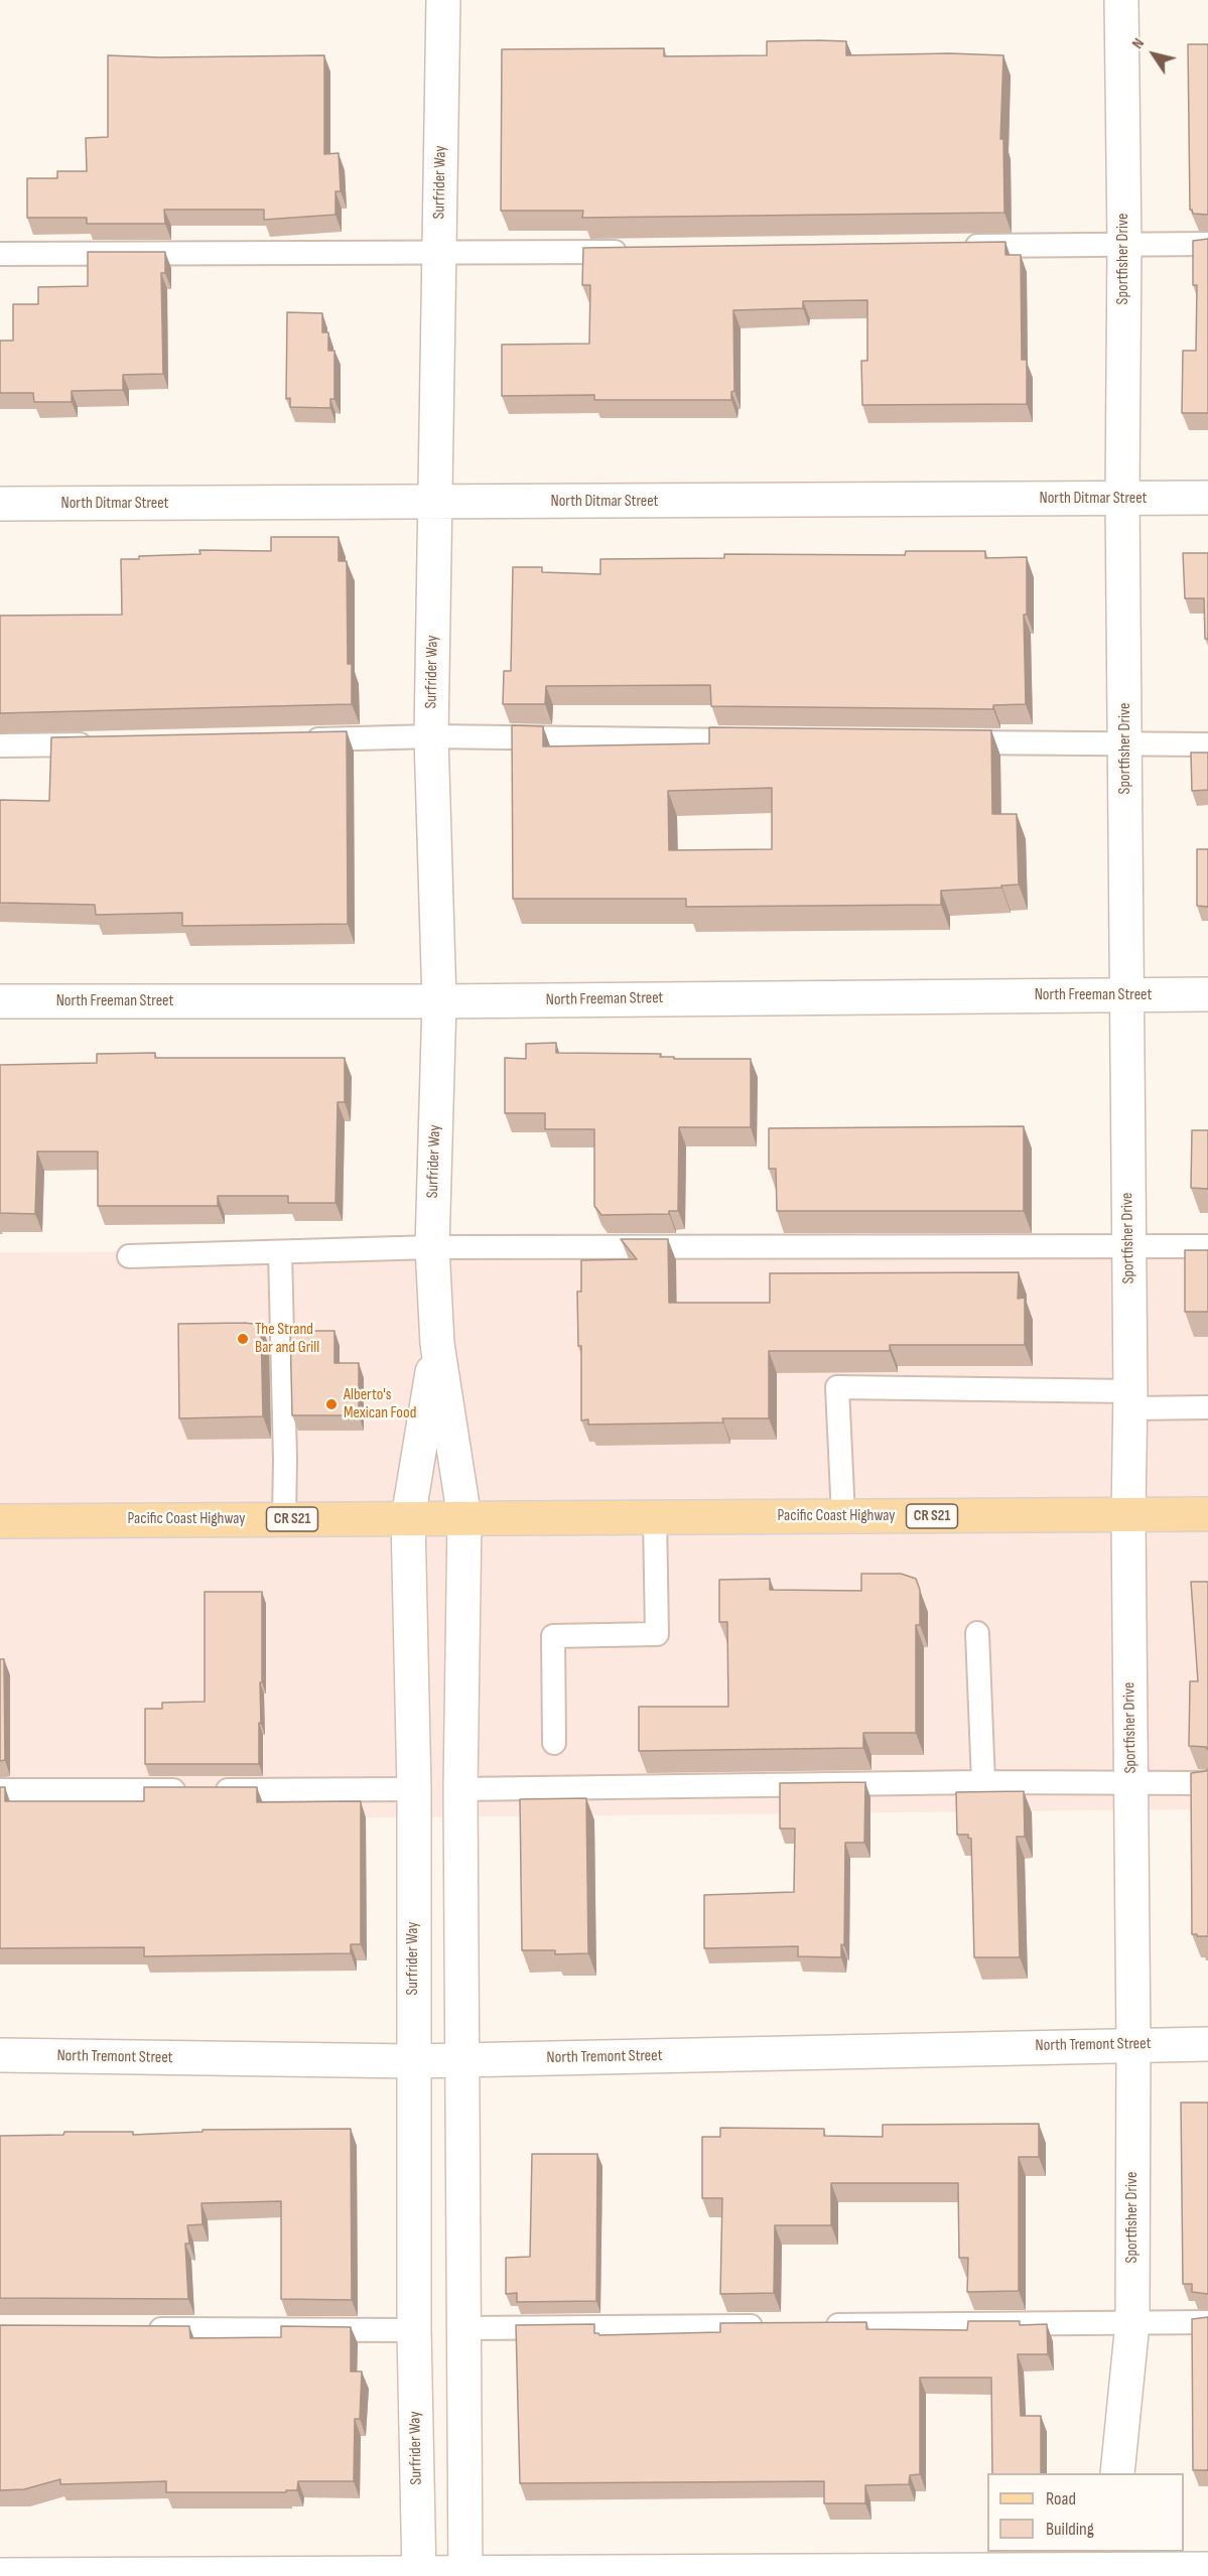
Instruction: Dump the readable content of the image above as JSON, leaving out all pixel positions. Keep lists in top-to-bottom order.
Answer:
{
  "streets": {
    "main road": ["Pacific Coast Highway", "CR S21"],
    "street": [
      "Surfrider Way",
      "Sportfisher Drive",
      "North Ditmar Street",
      "North Freeman Street",
      "North Tremont Street"
    ]
  },
  "crossings": [
    ["Surfrider Way", "North Ditmar Street"],
    ["Surfrider Way", "North Freeman Street"],
    ["Surfrider Way", "Pacific Coast Highway"],
    ["Surfrider Way", "CR S21"],
    ["Surfrider Way", "North Tremont Street"],
    ["Sportfisher Drive", "North Ditmar Street"],
    ["Sportfisher Drive", "North Freeman Street"],
    ["Sportfisher Drive", "Pacific Coast Highway"],
    ["Sportfisher Drive", "North Tremont Street"],
    ["Pacific Coast Highway", "CR S21"]
  ],
  "places": ["The Strand Bar and Grill", "Alberto's Mexican Food"],
  "legend": ["Road", "Building"],
  "north": "top left"
}
